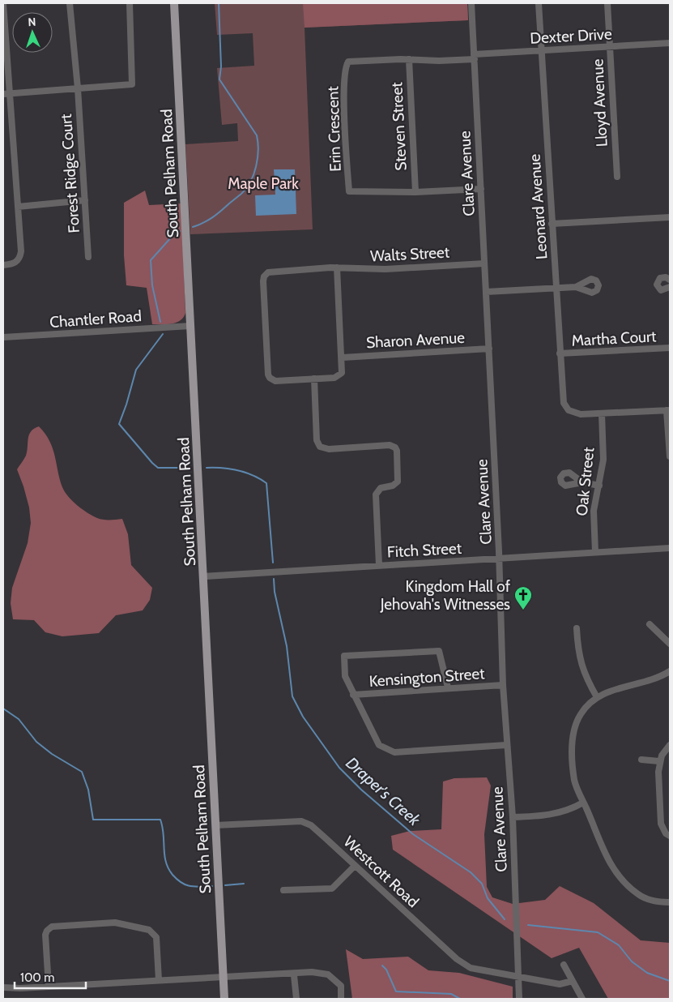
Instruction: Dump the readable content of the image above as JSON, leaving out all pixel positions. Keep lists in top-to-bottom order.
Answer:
{
  "streets": {
    "main road": ["South Pelham Road"],
    "street": [
      "Dexter Drive",
      "Lloyd Avenue",
      "Steven Street",
      "Erin Crescent",
      "Forest Ridge Court",
      "Clare Avenue",
      "Leonard Avenue",
      "Walts Street",
      "Chantler Road",
      "Martha Court",
      "Sharon Avenue",
      "Oak Street",
      "Fitch Street",
      "Kensington Street",
      "Westcott Road"
    ]
  },
  "crossings": [
    ["Dexter Drive", "Lloyd Avenue"],
    ["Dexter Drive", "Erin Crescent"],
    ["Dexter Drive", "Clare Avenue"],
    ["Dexter Drive", "Leonard Avenue"],
    ["Steven Street", "Erin Crescent"],
    ["Erin Crescent", "Clare Avenue"],
    ["South Pelham Road", "Chantler Road"],
    ["South Pelham Road", "Fitch Street"],
    ["South Pelham Road", "Westcott Road"],
    ["Clare Avenue", "Walts Street"],
    ["Clare Avenue", "Sharon Avenue"],
    ["Clare Avenue", "Fitch Street"],
    ["Clare Avenue", "Kensington Street"],
    ["Clare Avenue", "Westcott Road"],
    ["Leonard Avenue", "Martha Court"],
    ["Leonard Avenue", "Oak Street"],
    ["Walts Street", "Sharon Avenue"],
    ["Oak Street", "Fitch Street"]
  ],
  "water": ["Draper's Creek"],
  "parks": ["Maple Park"],
  "places": {
    "church": ["Kingdom Hall of Jehovah's Witnesses"]
  },
  "scale_bar": "100 m",
  "north": "top"
}
